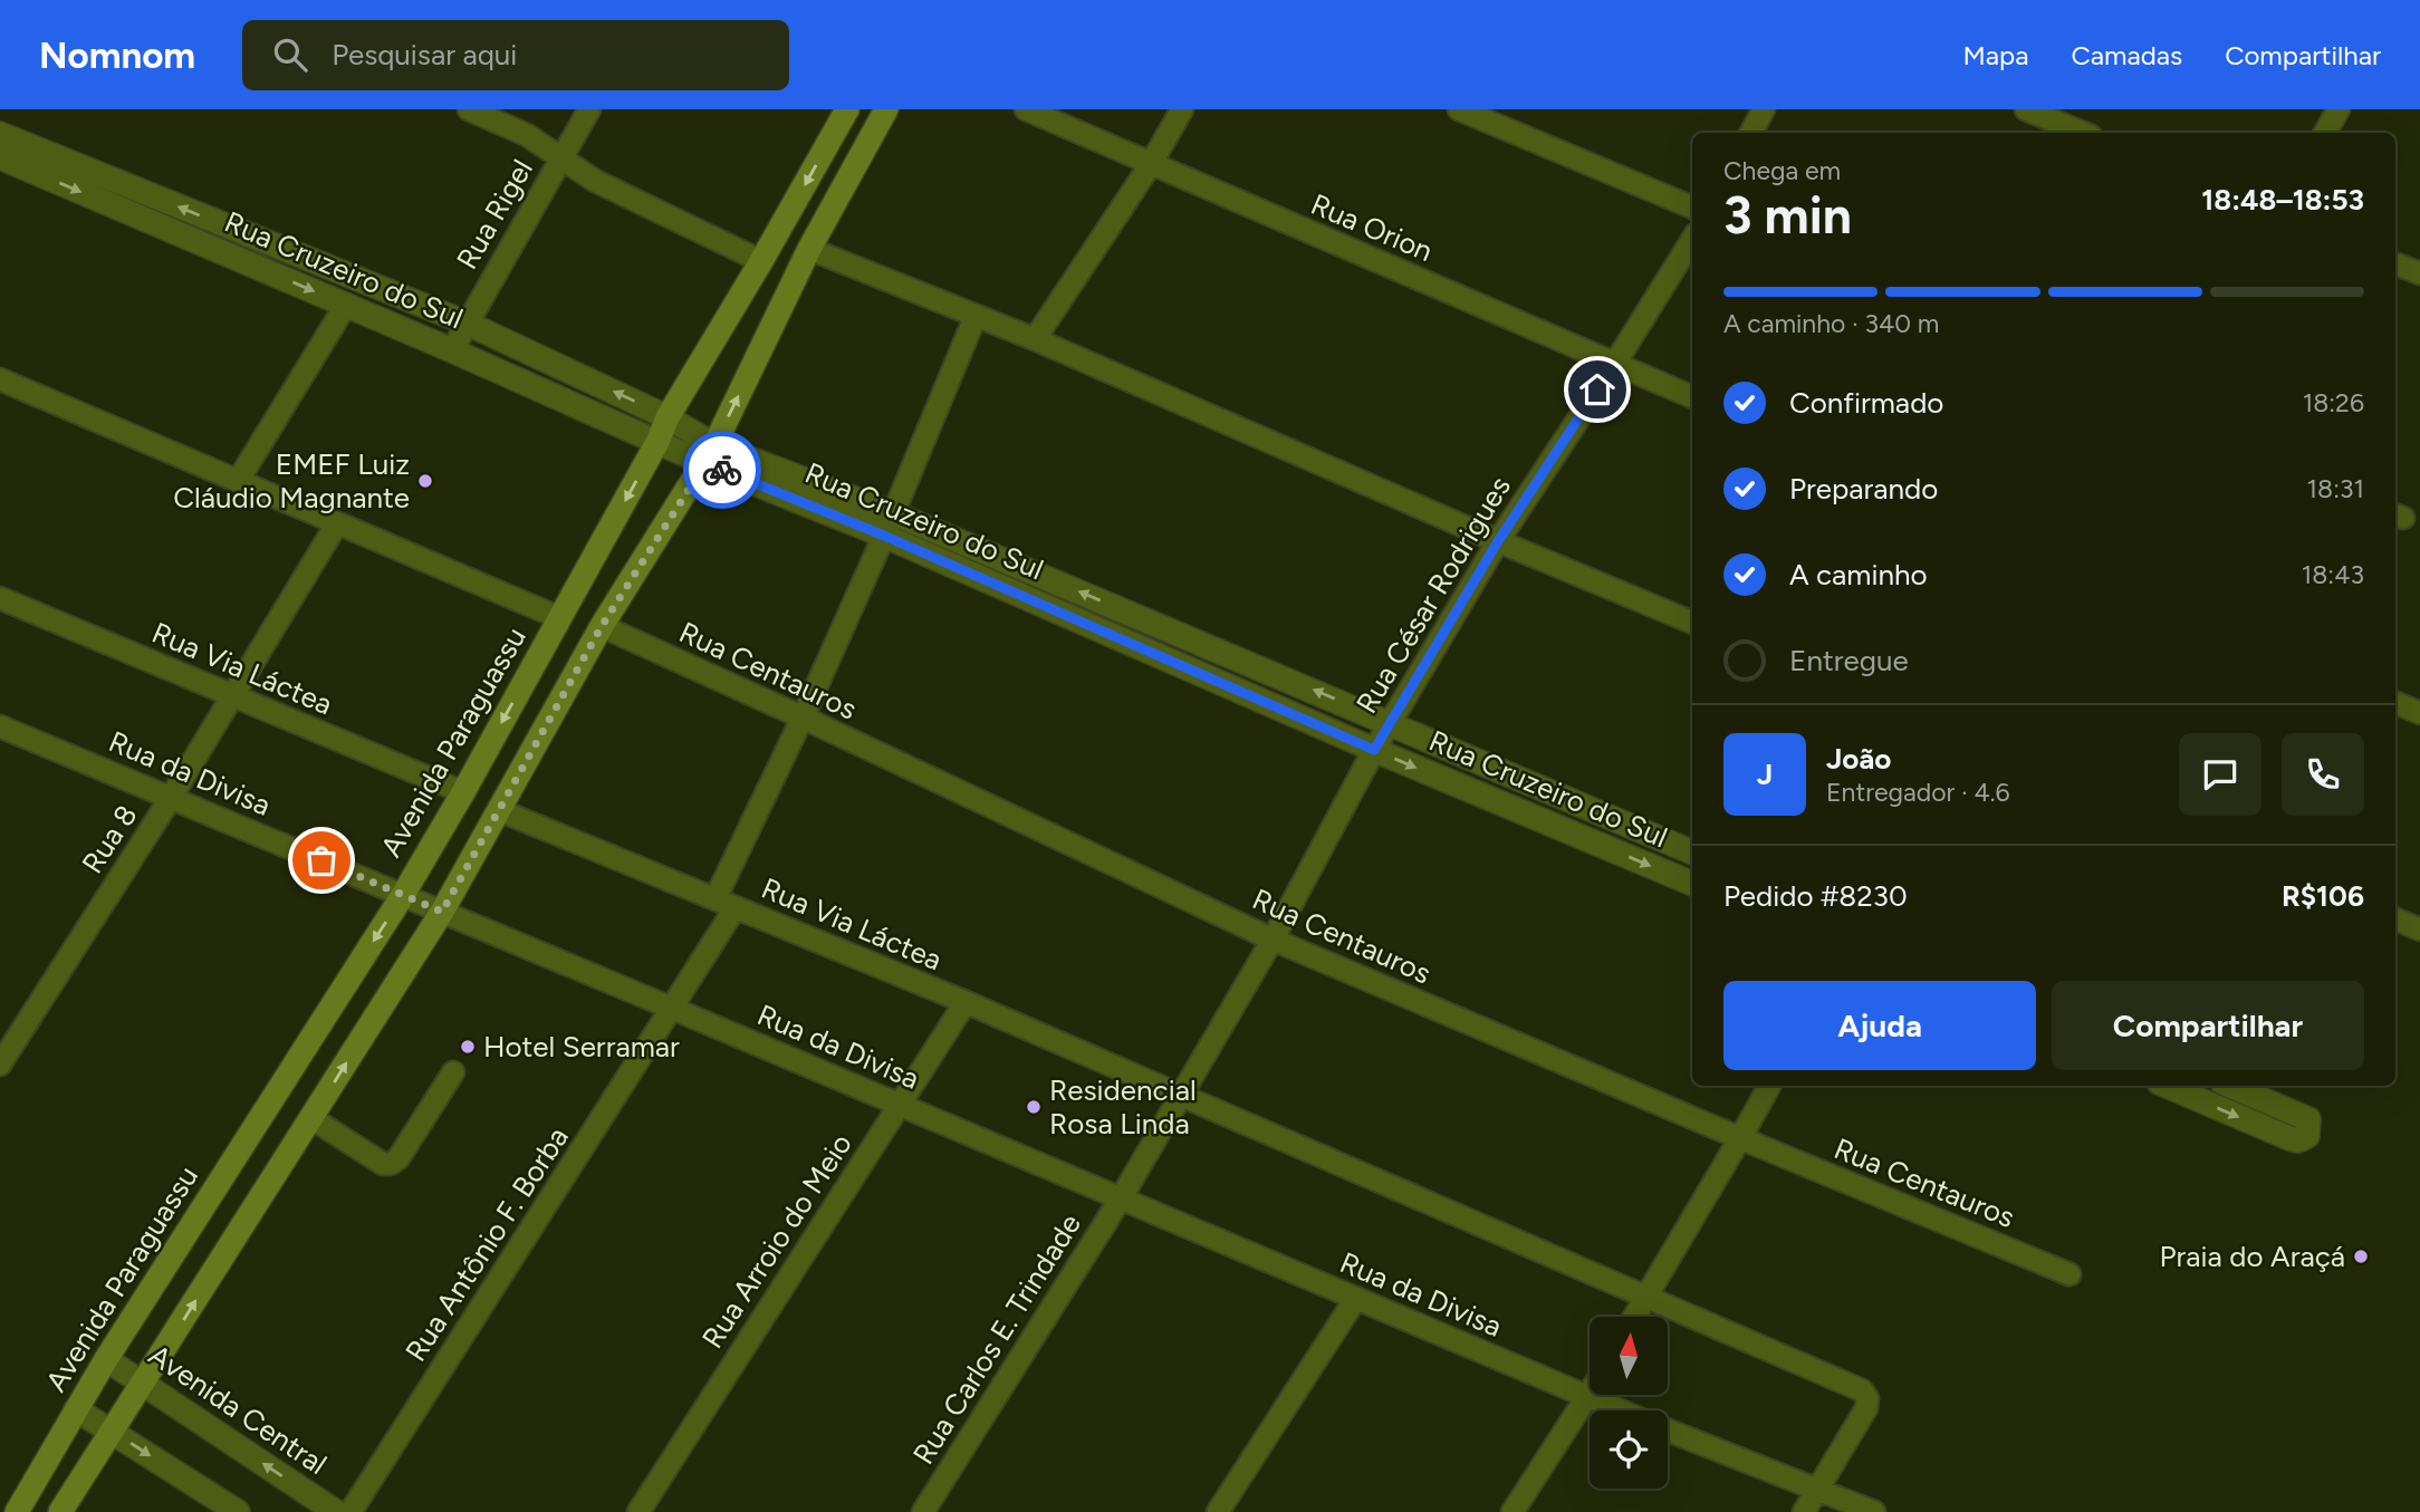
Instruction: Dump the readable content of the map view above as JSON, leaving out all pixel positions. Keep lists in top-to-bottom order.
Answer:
{
  "streets": {
    "main road": ["Avenida Paraguassu"],
    "street": [
      "Rua Rigel",
      "Rua Orion",
      "Rua Cruzeiro do Sul",
      "Rua César Rodrigues",
      "Rua Via Láctea",
      "Rua Centauros",
      "Rua da Divisa",
      "Rua 8",
      "Rua Arroio do Meio",
      "Rua Antônio F. Borba",
      "Rua Carlos E. Trindade",
      "Avenida Central"
    ]
  },
  "crossings": [
    ["Rua Rigel", "Rua Cruzeiro do Sul"],
    ["Rua Orion", "Rua César Rodrigues"],
    ["Rua Cruzeiro do Sul", "Rua César Rodrigues"],
    ["Rua Cruzeiro do Sul", "Avenida Paraguassu"],
    ["Rua César Rodrigues", "Rua Via Láctea"],
    ["Rua César Rodrigues", "Rua Centauros"],
    ["Rua César Rodrigues", "Rua da Divisa"],
    ["Rua César Rodrigues", "Rua Carlos E. Trindade"],
    ["Rua Via Láctea", "Avenida Paraguassu"],
    ["Rua Via Láctea", "Rua da Divisa"],
    ["Rua Via Láctea", "Rua 8"],
    ["Rua Via Láctea", "Rua Arroio do Meio"],
    ["Rua Via Láctea", "Rua Antônio F. Borba"],
    ["Avenida Paraguassu", "Rua da Divisa"],
    ["Avenida Paraguassu", "Avenida Central"],
    ["Rua da Divisa", "Rua 8"],
    ["Rua da Divisa", "Rua Arroio do Meio"],
    ["Rua da Divisa", "Rua Antônio F. Borba"],
    ["Rua da Divisa", "Rua Carlos E. Trindade"]
  ],
  "places": [
    "EMEF Luiz Cláudio Magnante",
    "Hotel Serramar",
    "Residencial Rosa Linda",
    "Praia do Araçá"
  ],
  "north": "top",
  "page": {
    "header": "Nomnom",
    "search": "Pesquisar aqui",
    "nav": ["Mapa", "Camadas", "Compartilhar"],
    "heading": ["3 min", "Chega em", "18:48–18:53"],
    "panel": [
      "João",
      "Entregador · 4.6",
      "Pedido #8230",
      "R$106"
    ],
    "bar": "A caminho · 340 m",
    "list": [
      ["Confirmado", "18:26"],
      ["Preparando", "18:31"],
      ["A caminho", "18:43"],
      "Entregue"
    ],
    "round": "J",
    "buttons": ["Ajuda", "Compartilhar"]
  }
}
